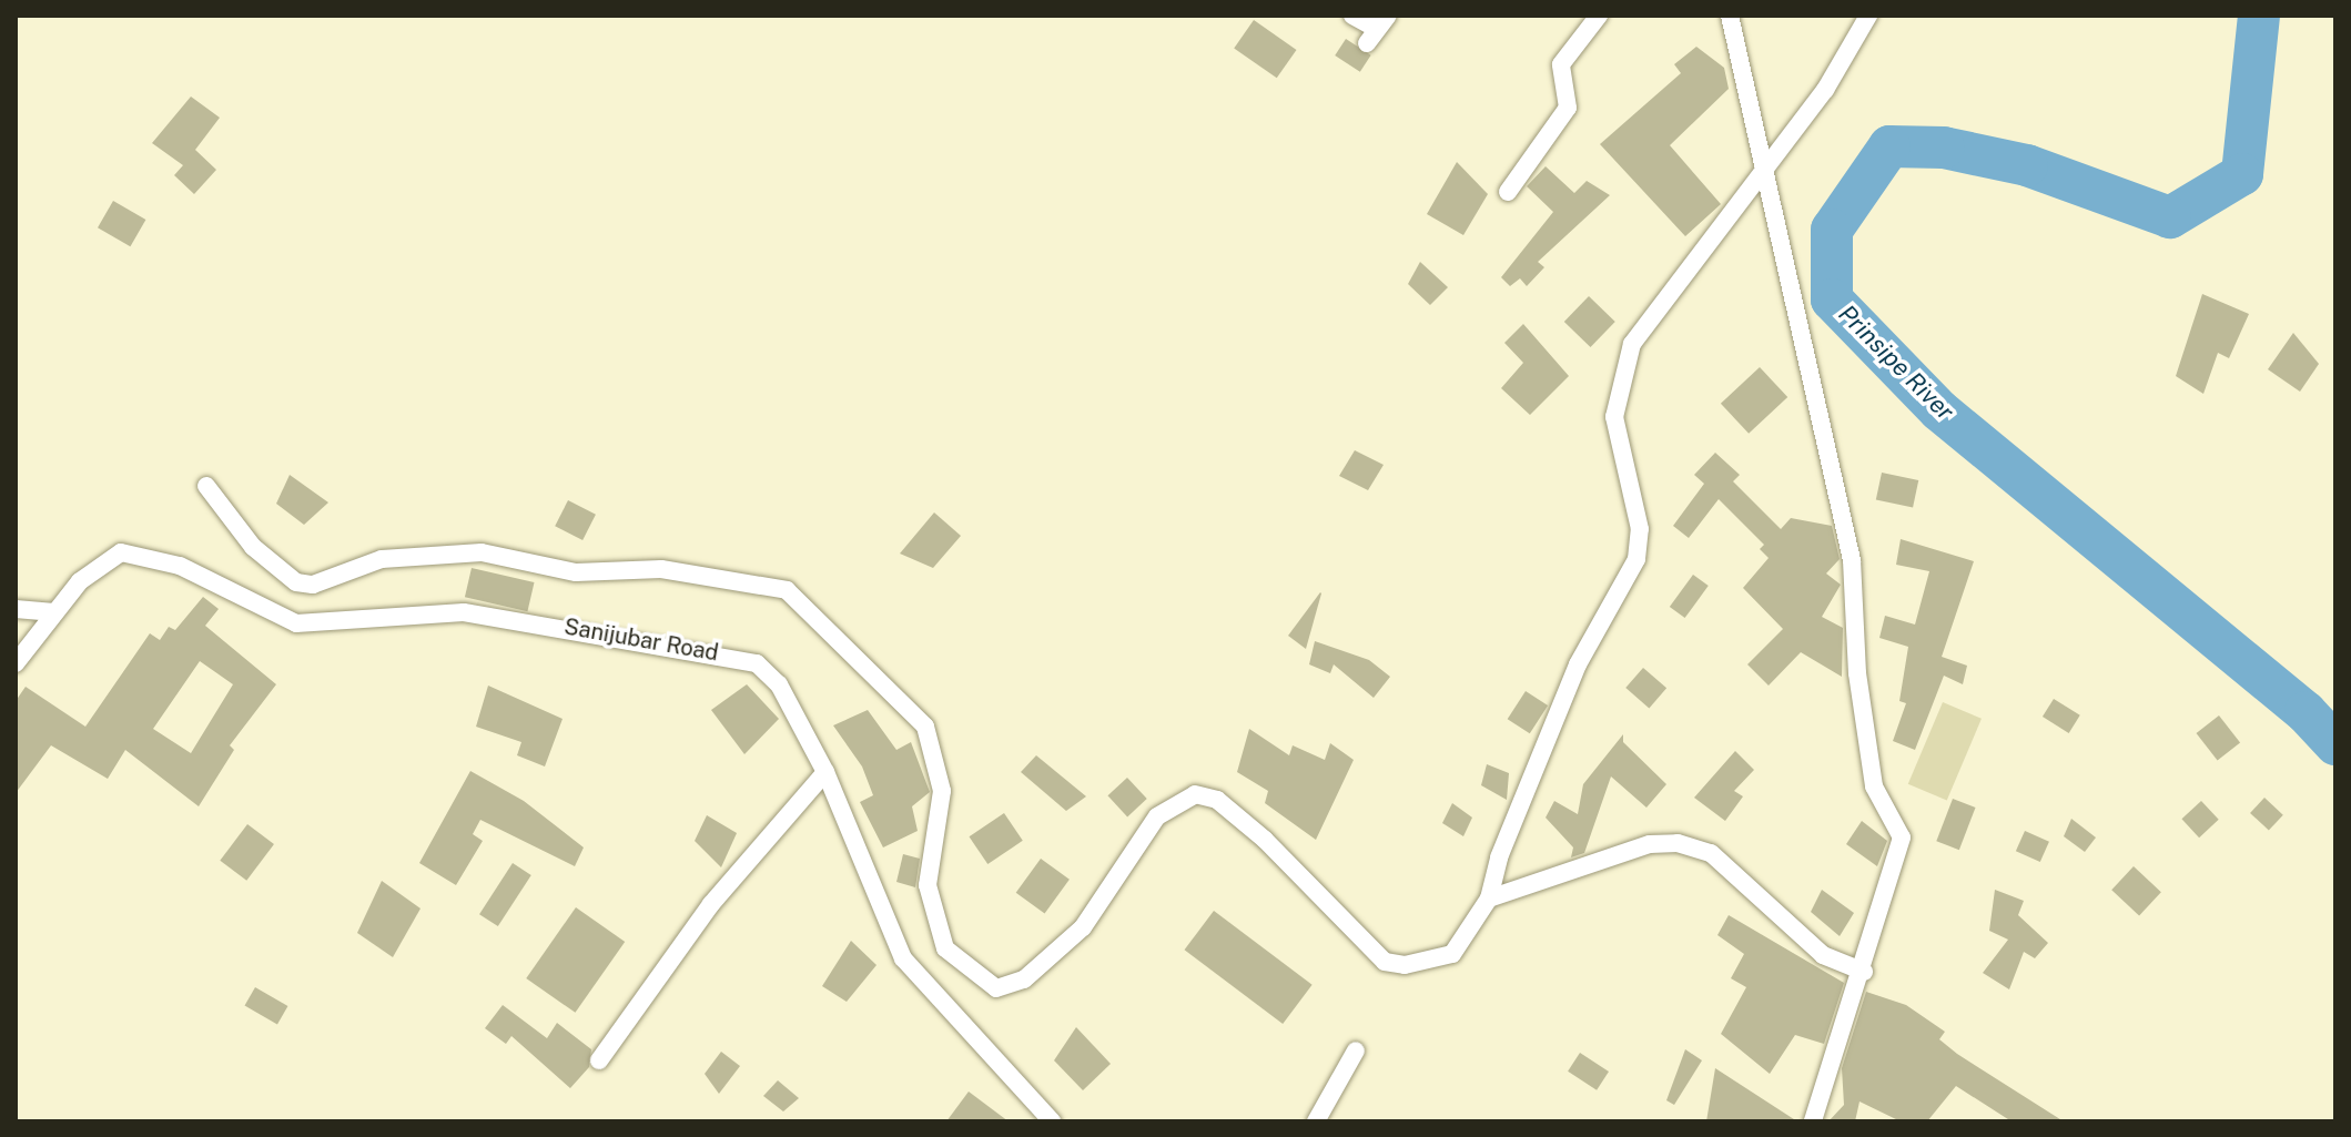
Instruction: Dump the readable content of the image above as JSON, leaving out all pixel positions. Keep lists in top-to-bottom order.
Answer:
{
  "streets": {
    "street": ["Sanijubar Road"]
  },
  "water": ["Prinsipe River"]
}
